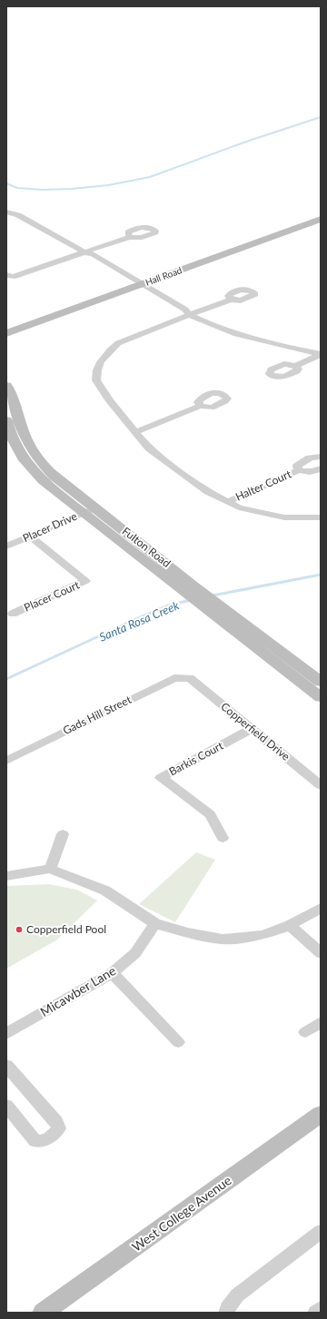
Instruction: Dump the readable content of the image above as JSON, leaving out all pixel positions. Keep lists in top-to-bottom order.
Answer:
{
  "streets": {
    "main road": ["Hall Road", "Fulton Road", "West College Avenue"],
    "street": [
      "Halter Court",
      "Placer Drive",
      "Placer Court",
      "Gads Hill Street",
      "Copperfield Drive",
      "Barkis Court",
      "Micawber Lane"
    ]
  },
  "crossings": [
    ["Placer Drive", "Fulton Road"],
    ["Placer Drive", "Placer Court"],
    ["Gads Hill Street", "Copperfield Drive"],
    ["Copperfield Drive", "Barkis Court"]
  ],
  "water": ["Santa Rosa Creek"],
  "places": ["Copperfield Pool"]
}
